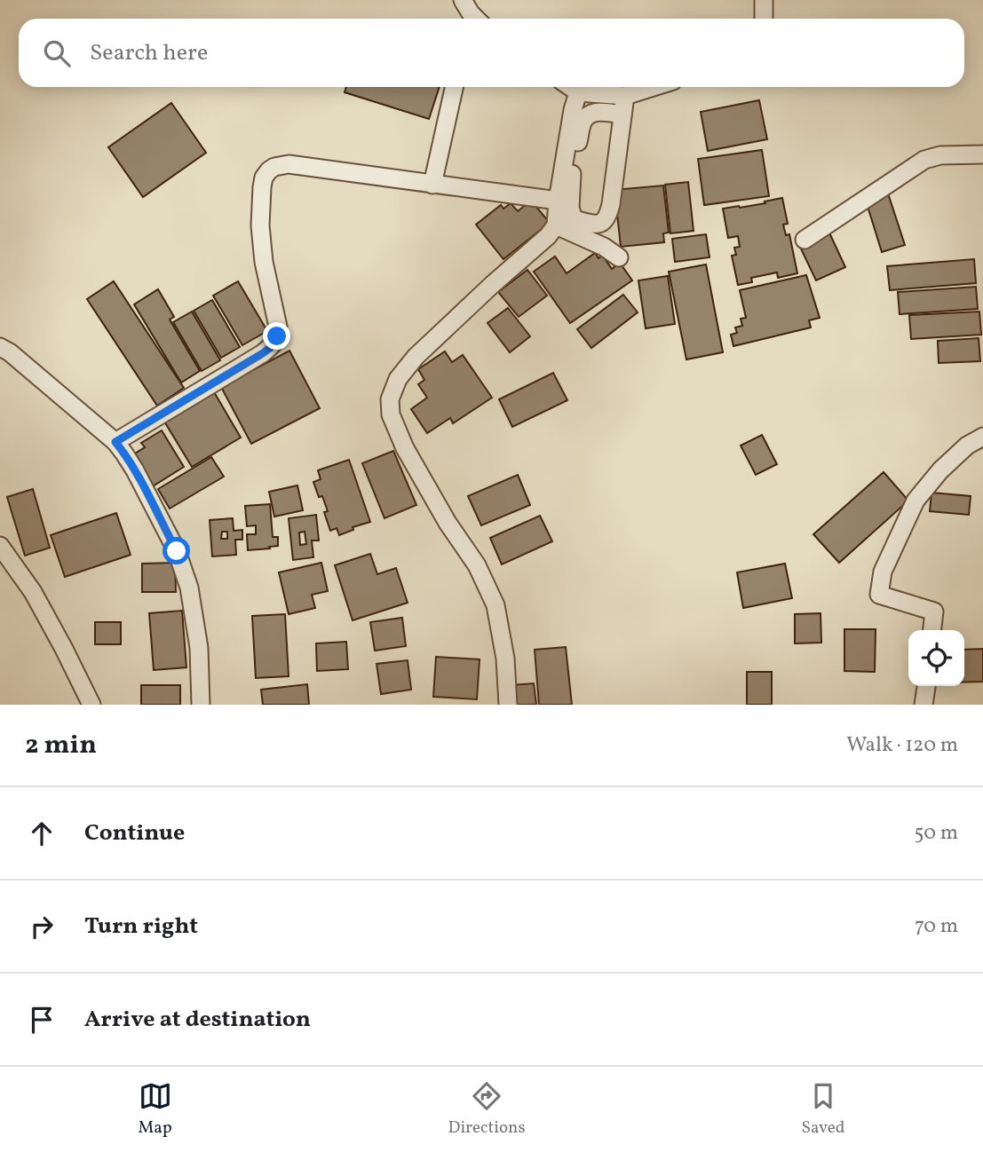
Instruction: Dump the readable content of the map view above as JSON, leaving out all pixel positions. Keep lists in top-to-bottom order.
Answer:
{
  "page": {
    "search": "Search here",
    "heading": ["2 min", "Walk · 120 m"],
    "list": [
      ["Continue", "50 m"],
      ["Turn right", "70 m"],
      "Arrive at destination"
    ],
    "nav": ["Map", "Directions", "Saved"]
  }
}
